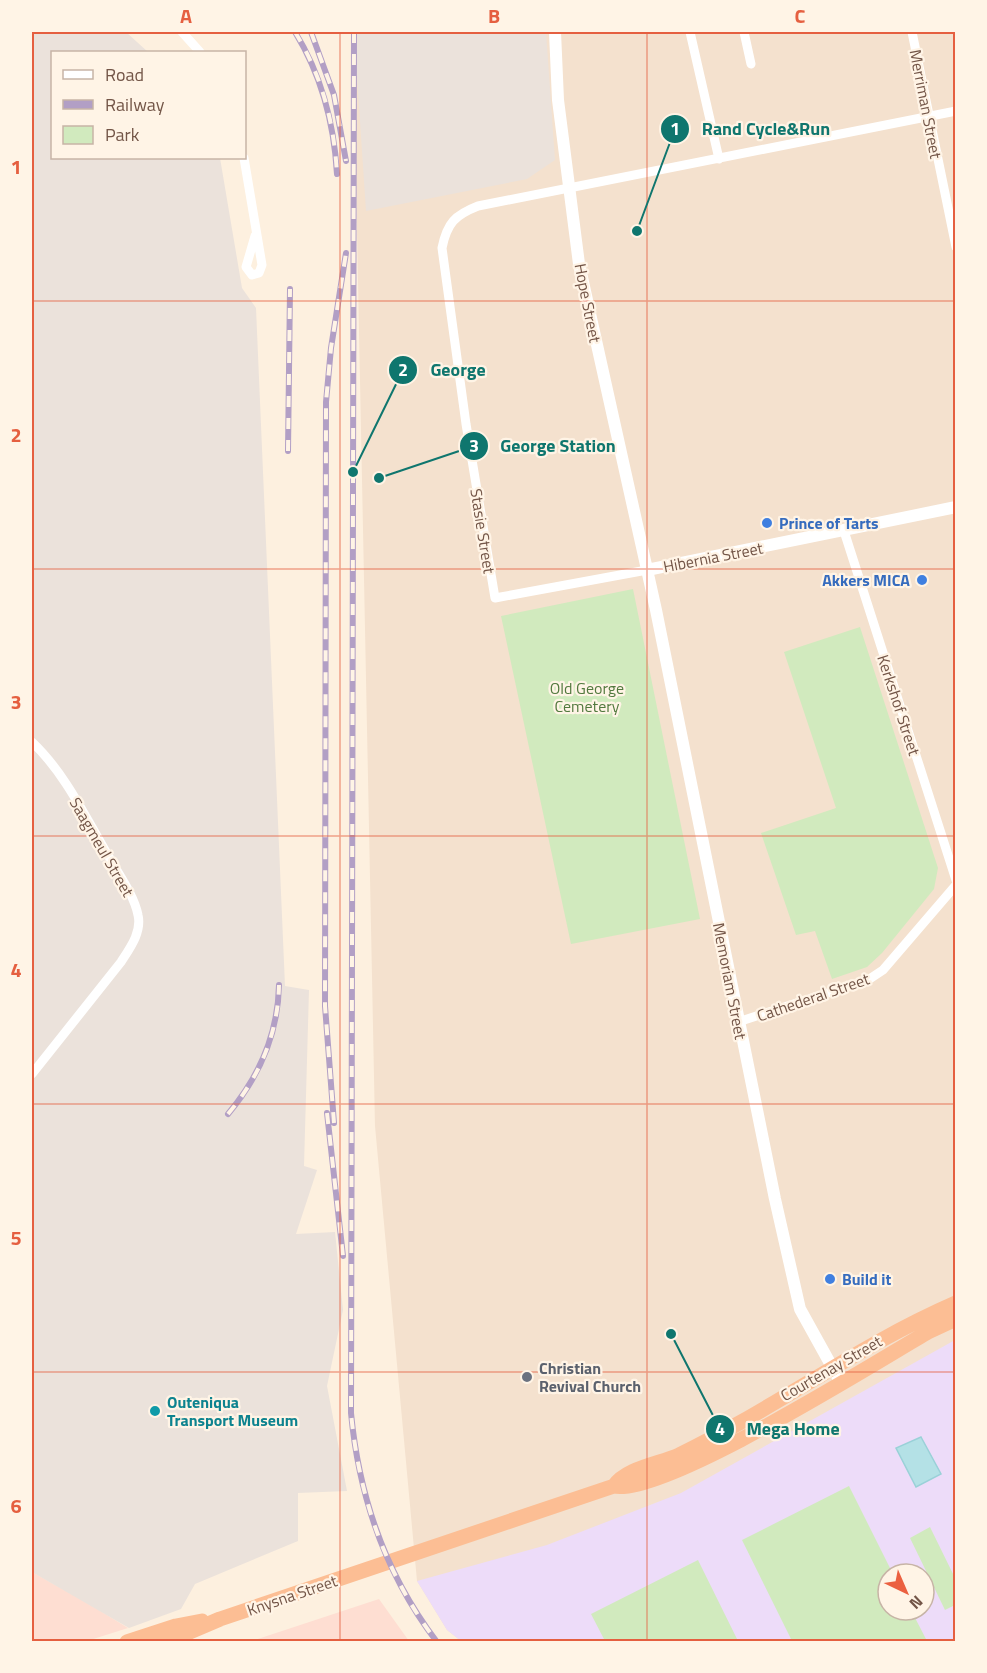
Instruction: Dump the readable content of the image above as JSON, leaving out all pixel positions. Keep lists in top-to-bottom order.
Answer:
{
  "streets": {
    "highway": ["Courtenay Street", "Knysna Street"],
    "street": [
      "Merriman Street",
      "Hope Street",
      "Stasie Street",
      "Hibernia Street",
      "Kerkshof Street",
      "Saagmeul Street",
      "Memoriam Street",
      "Cathederal Street"
    ]
  },
  "crossings": [
    ["Hope Street", "Stasie Street"],
    ["Hope Street", "Hibernia Street"],
    ["Hope Street", "Memoriam Street"],
    ["Stasie Street", "Hibernia Street"],
    ["Stasie Street", "Memoriam Street"],
    ["Hibernia Street", "Kerkshof Street"],
    ["Hibernia Street", "Memoriam Street"],
    ["Memoriam Street", "Cathederal Street"],
    ["Memoriam Street", "Courtenay Street"],
    ["Courtenay Street", "Knysna Street"]
  ],
  "parks": ["Old George Cemetery"],
  "places": [
    "Rand Cycle&Run",
    "George",
    "George Station",
    "Prince of Tarts",
    "Akkers MICA",
    "Build it",
    "Mega Home",
    "Christian Revival Church",
    "Outeniqua Transport Museum"
  ],
  "legend": ["Road", "Railway", "Park"],
  "north": "bottom right",
  "grid": {
    "columns": ["A", "B", "C"],
    "rows": [
      "1",
      "2",
      "3",
      "4",
      "5",
      "6"
    ]
  }
}
